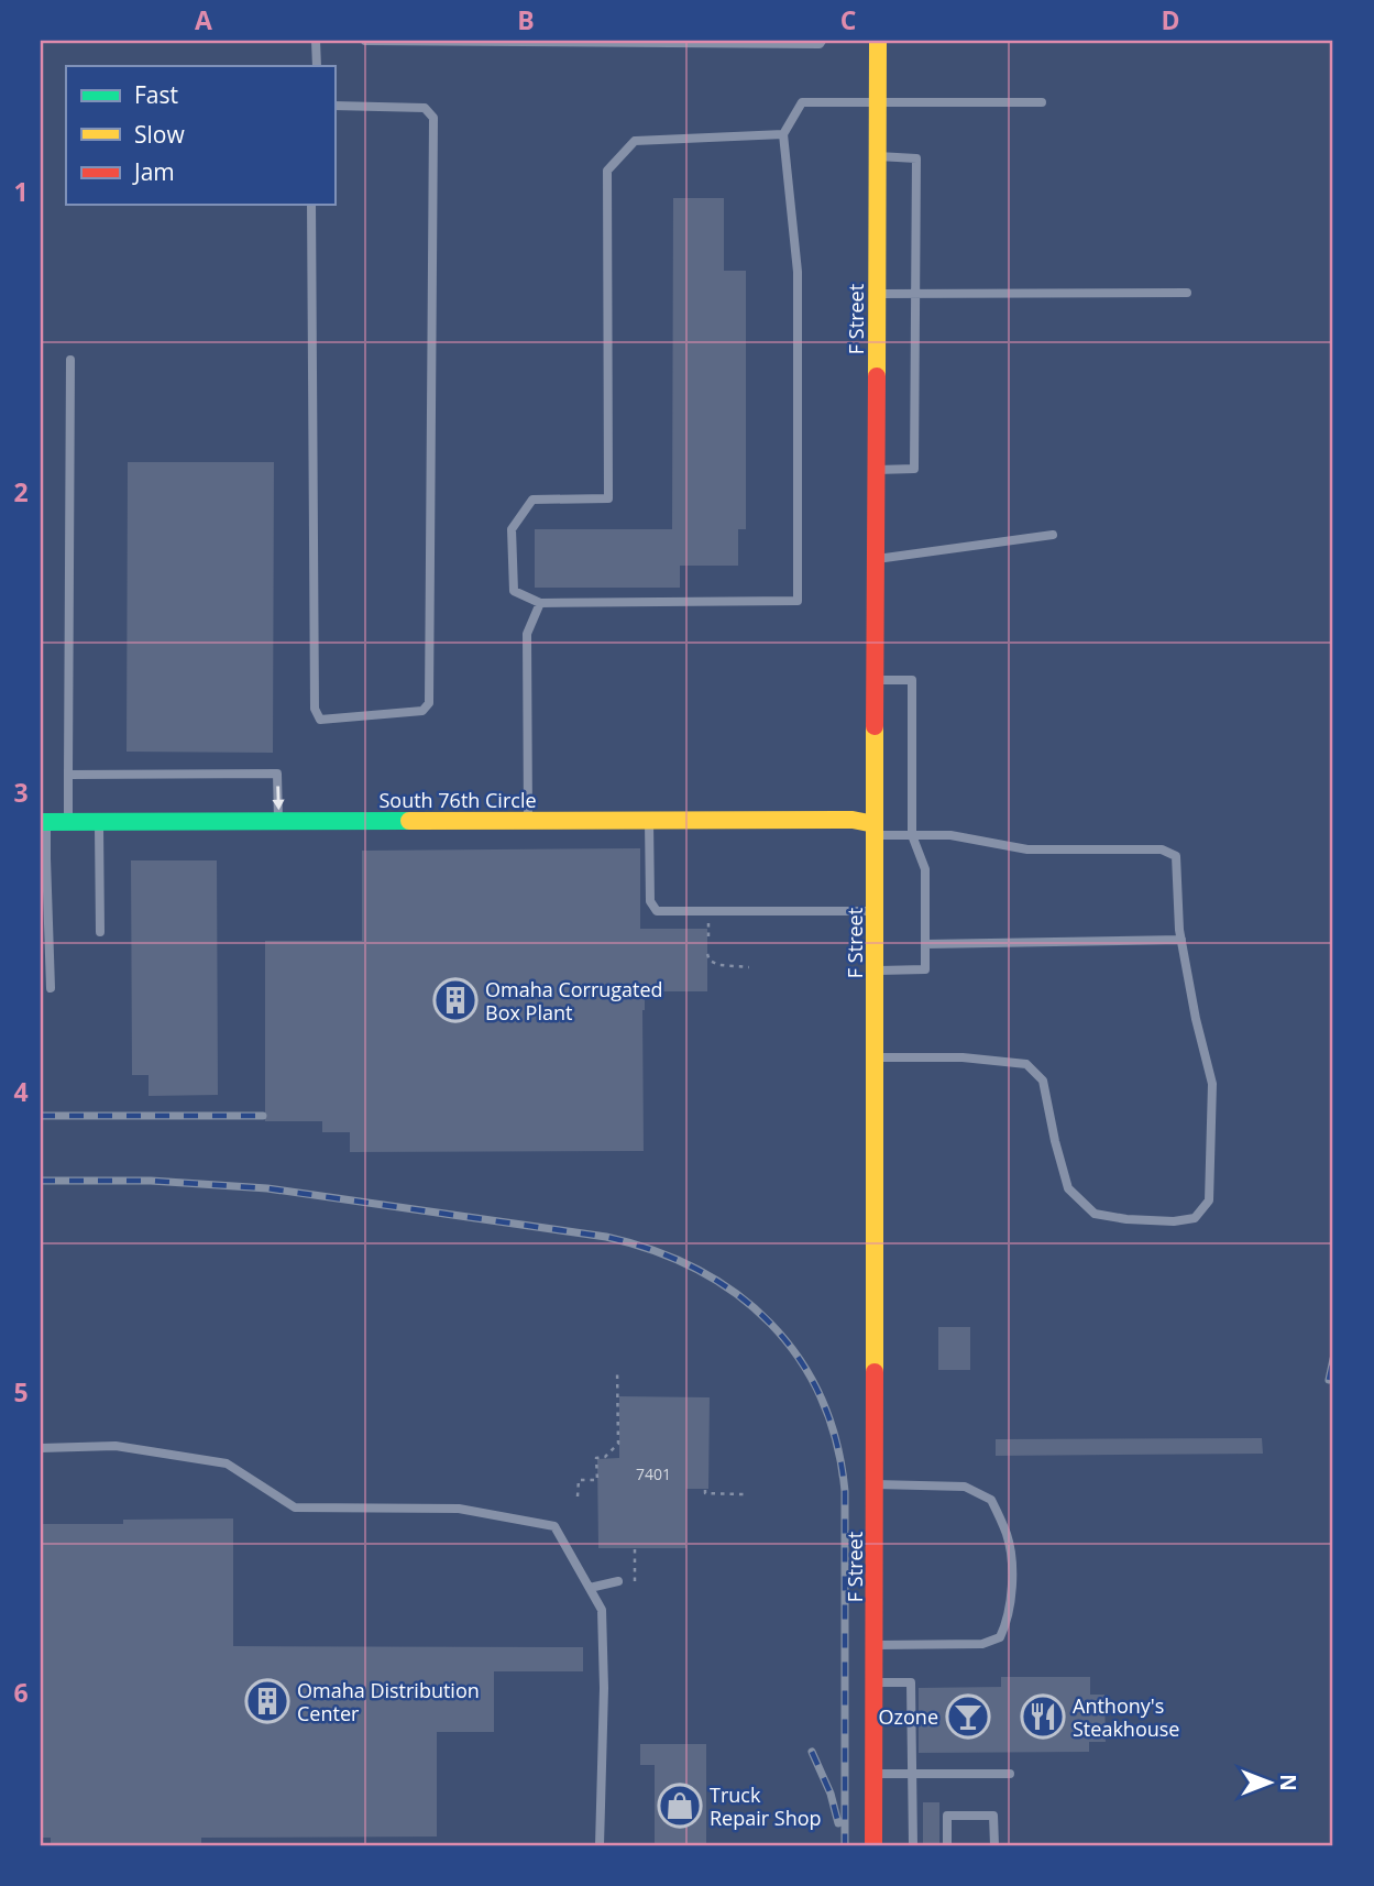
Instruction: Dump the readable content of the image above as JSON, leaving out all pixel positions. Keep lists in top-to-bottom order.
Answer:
{
  "streets": {
    "street": ["F Street", "South 76th Circle"]
  },
  "crossings": [
    ["F Street", "South 76th Circle"]
  ],
  "places": {
    "building": ["Omaha Corrugated Box Plant", "Omaha Distribution Center"],
    "bar": ["Ozone"],
    "restaurant": ["Anthony's Steakhouse"],
    "shop": ["Truck Repair Shop"]
  },
  "house_numbers": ["7401"],
  "legend": ["Fast", "Slow", "Jam"],
  "north": "right",
  "grid": {
    "columns": [
      "A",
      "B",
      "C",
      "D"
    ],
    "rows": [
      "1",
      "2",
      "3",
      "4",
      "5",
      "6"
    ]
  }
}
